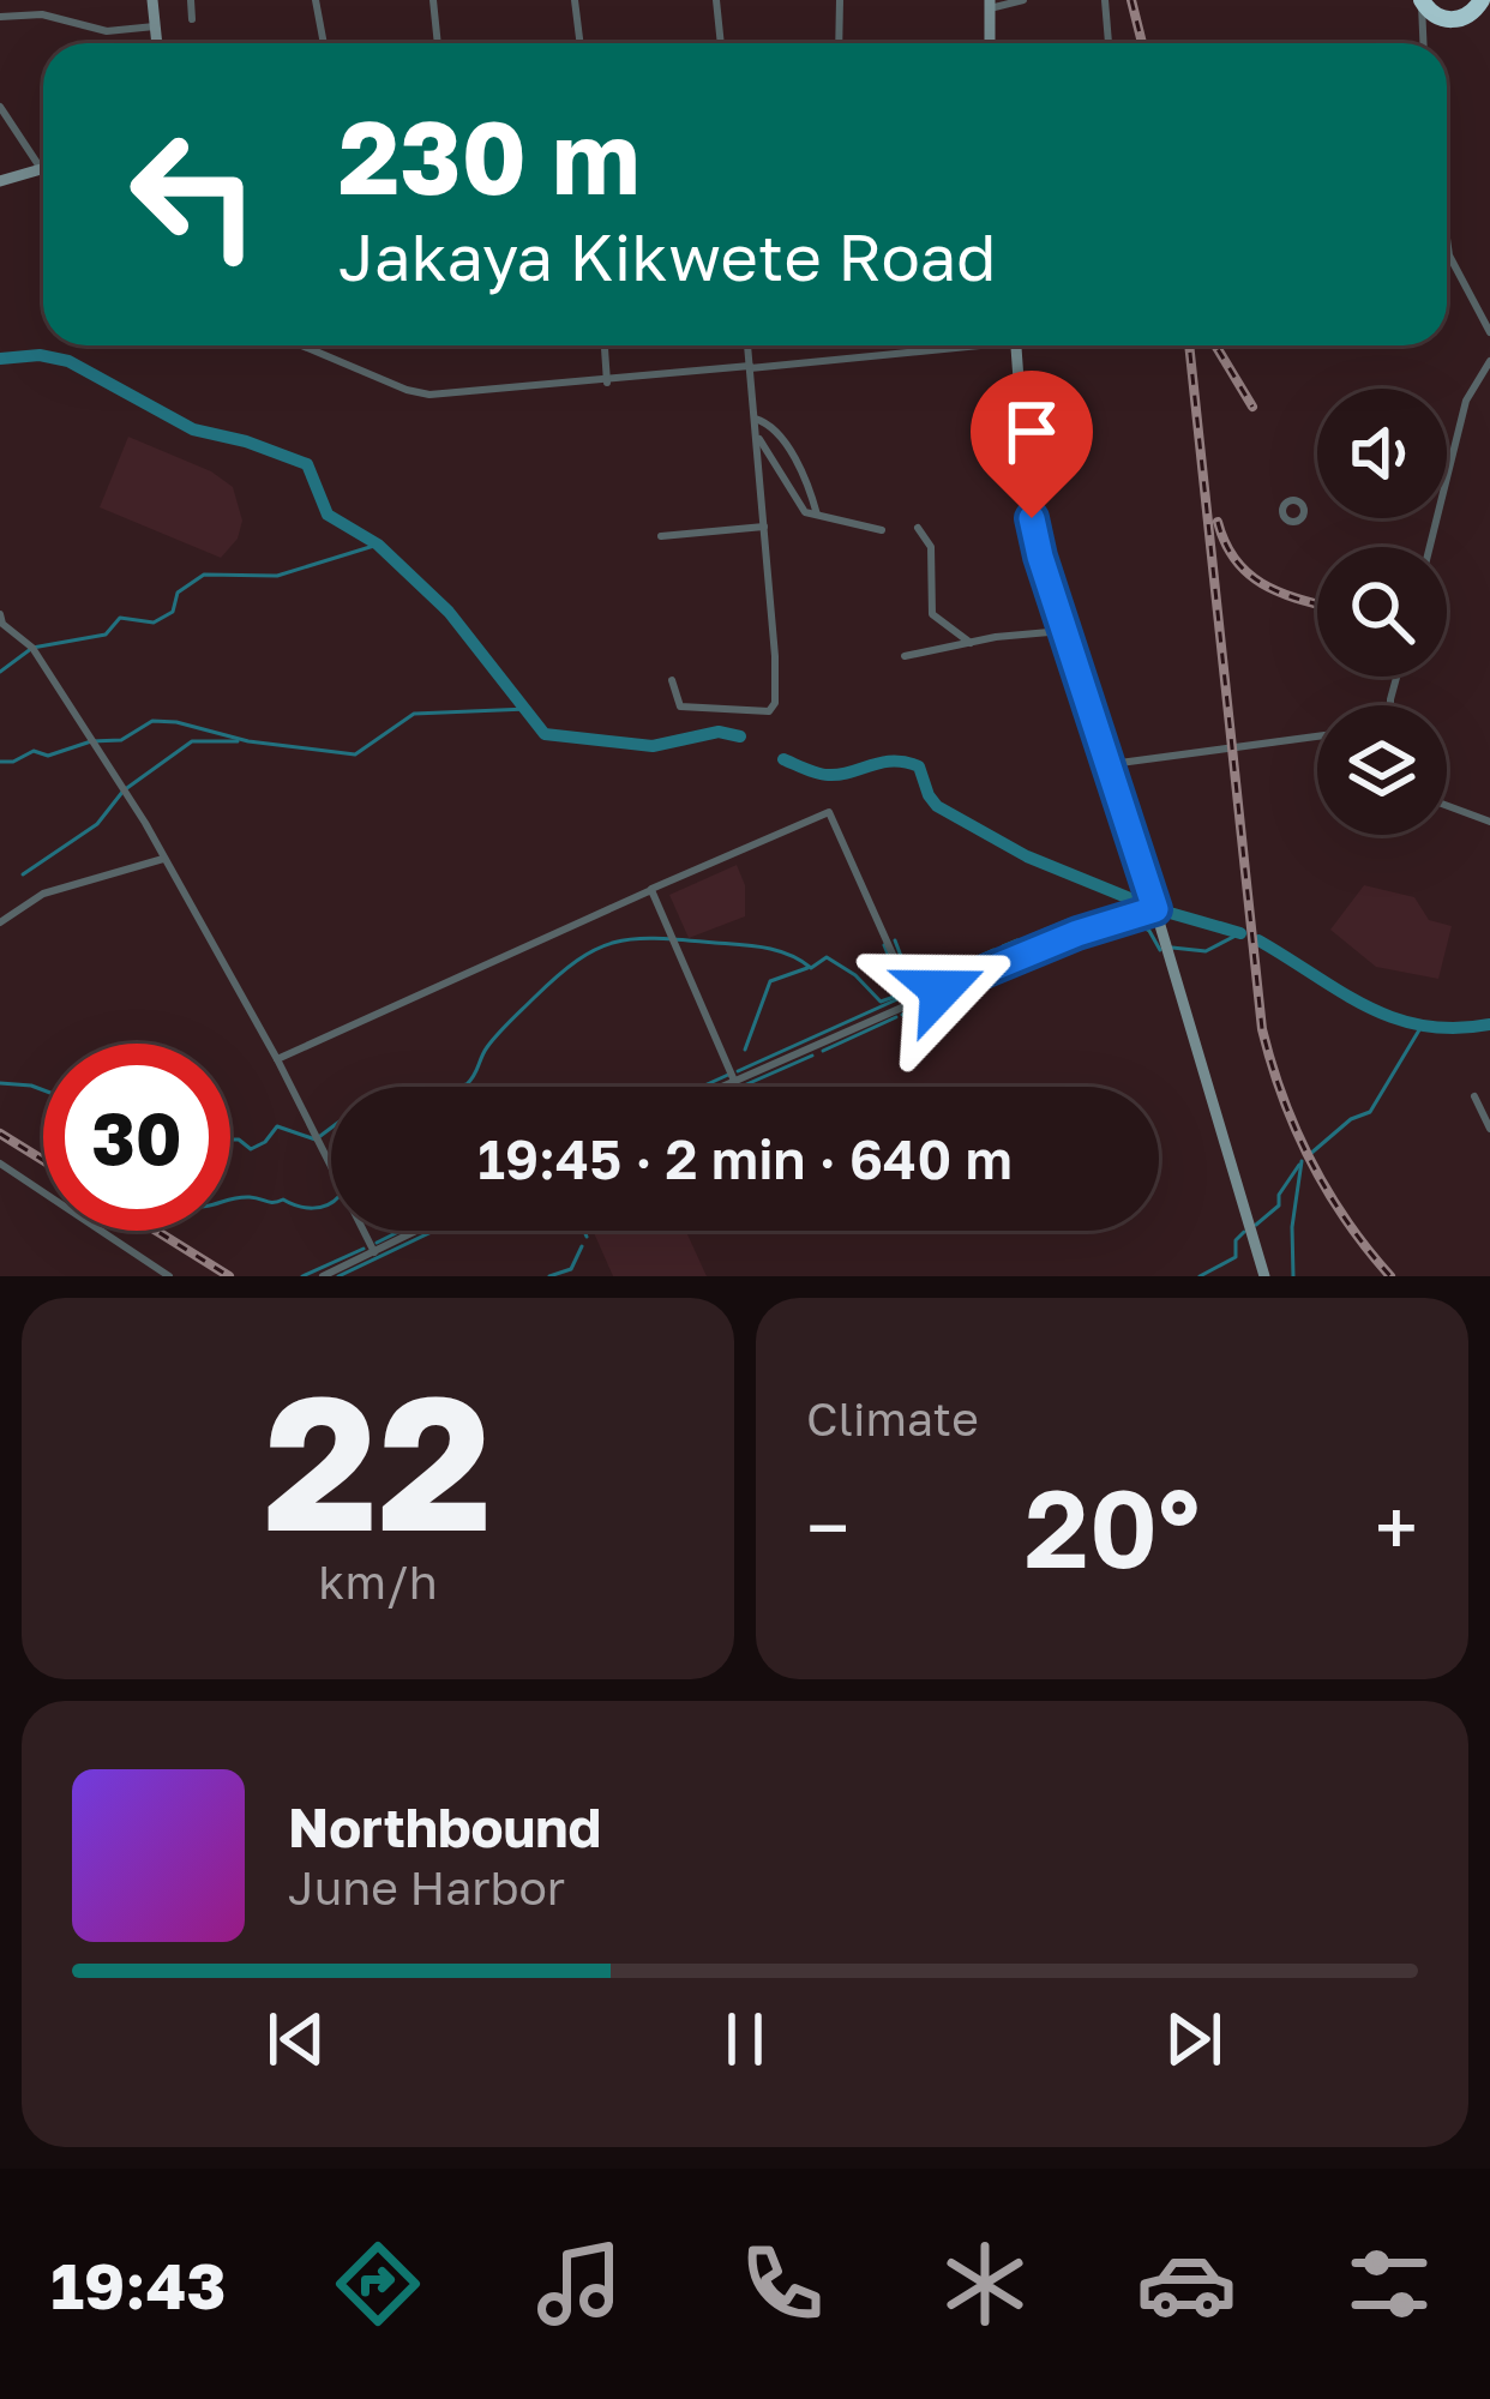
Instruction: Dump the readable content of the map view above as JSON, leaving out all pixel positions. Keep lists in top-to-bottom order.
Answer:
{
  "page": {
    "turn": ["230 m", "Jakaya Kikwete Road"],
    "limit": "30",
    "trip": "19:45 · 2 min · 640 m",
    "tile": [
      ["22", "km/h"],
      "Climate"
    ],
    "heat": ["−", "20°", "+"],
    "song": ["Northbound", "June Harbor"],
    "tabs": "19:43"
  }
}
